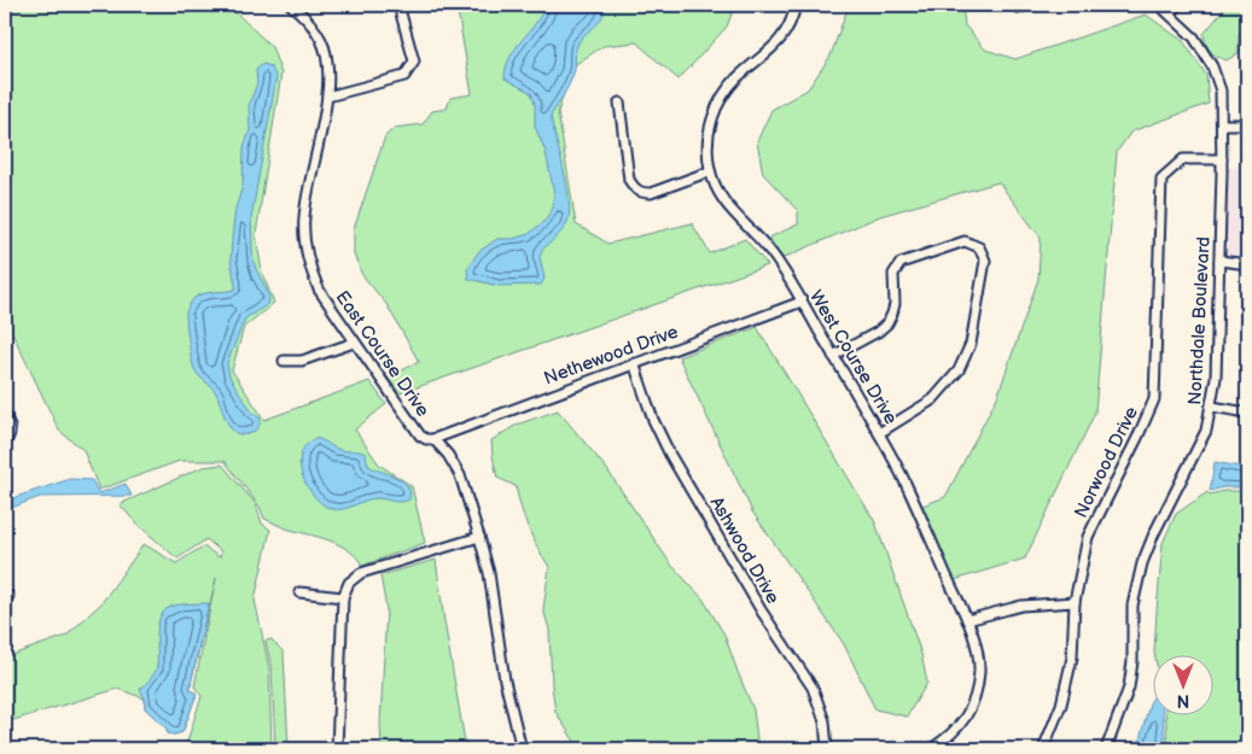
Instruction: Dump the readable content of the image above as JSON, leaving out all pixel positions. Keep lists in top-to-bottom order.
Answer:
{
  "streets": {
    "street": [
      "Northdale Boulevard",
      "East Course Drive",
      "Nethewood Drive",
      "West Course Drive",
      "Norwood Drive",
      "Ashwood Drive"
    ]
  },
  "crossings": [
    ["Northdale Boulevard", "Norwood Drive"],
    ["East Course Drive", "Nethewood Drive"],
    ["Nethewood Drive", "West Course Drive"],
    ["Nethewood Drive", "Ashwood Drive"]
  ],
  "north": "bottom"
}
